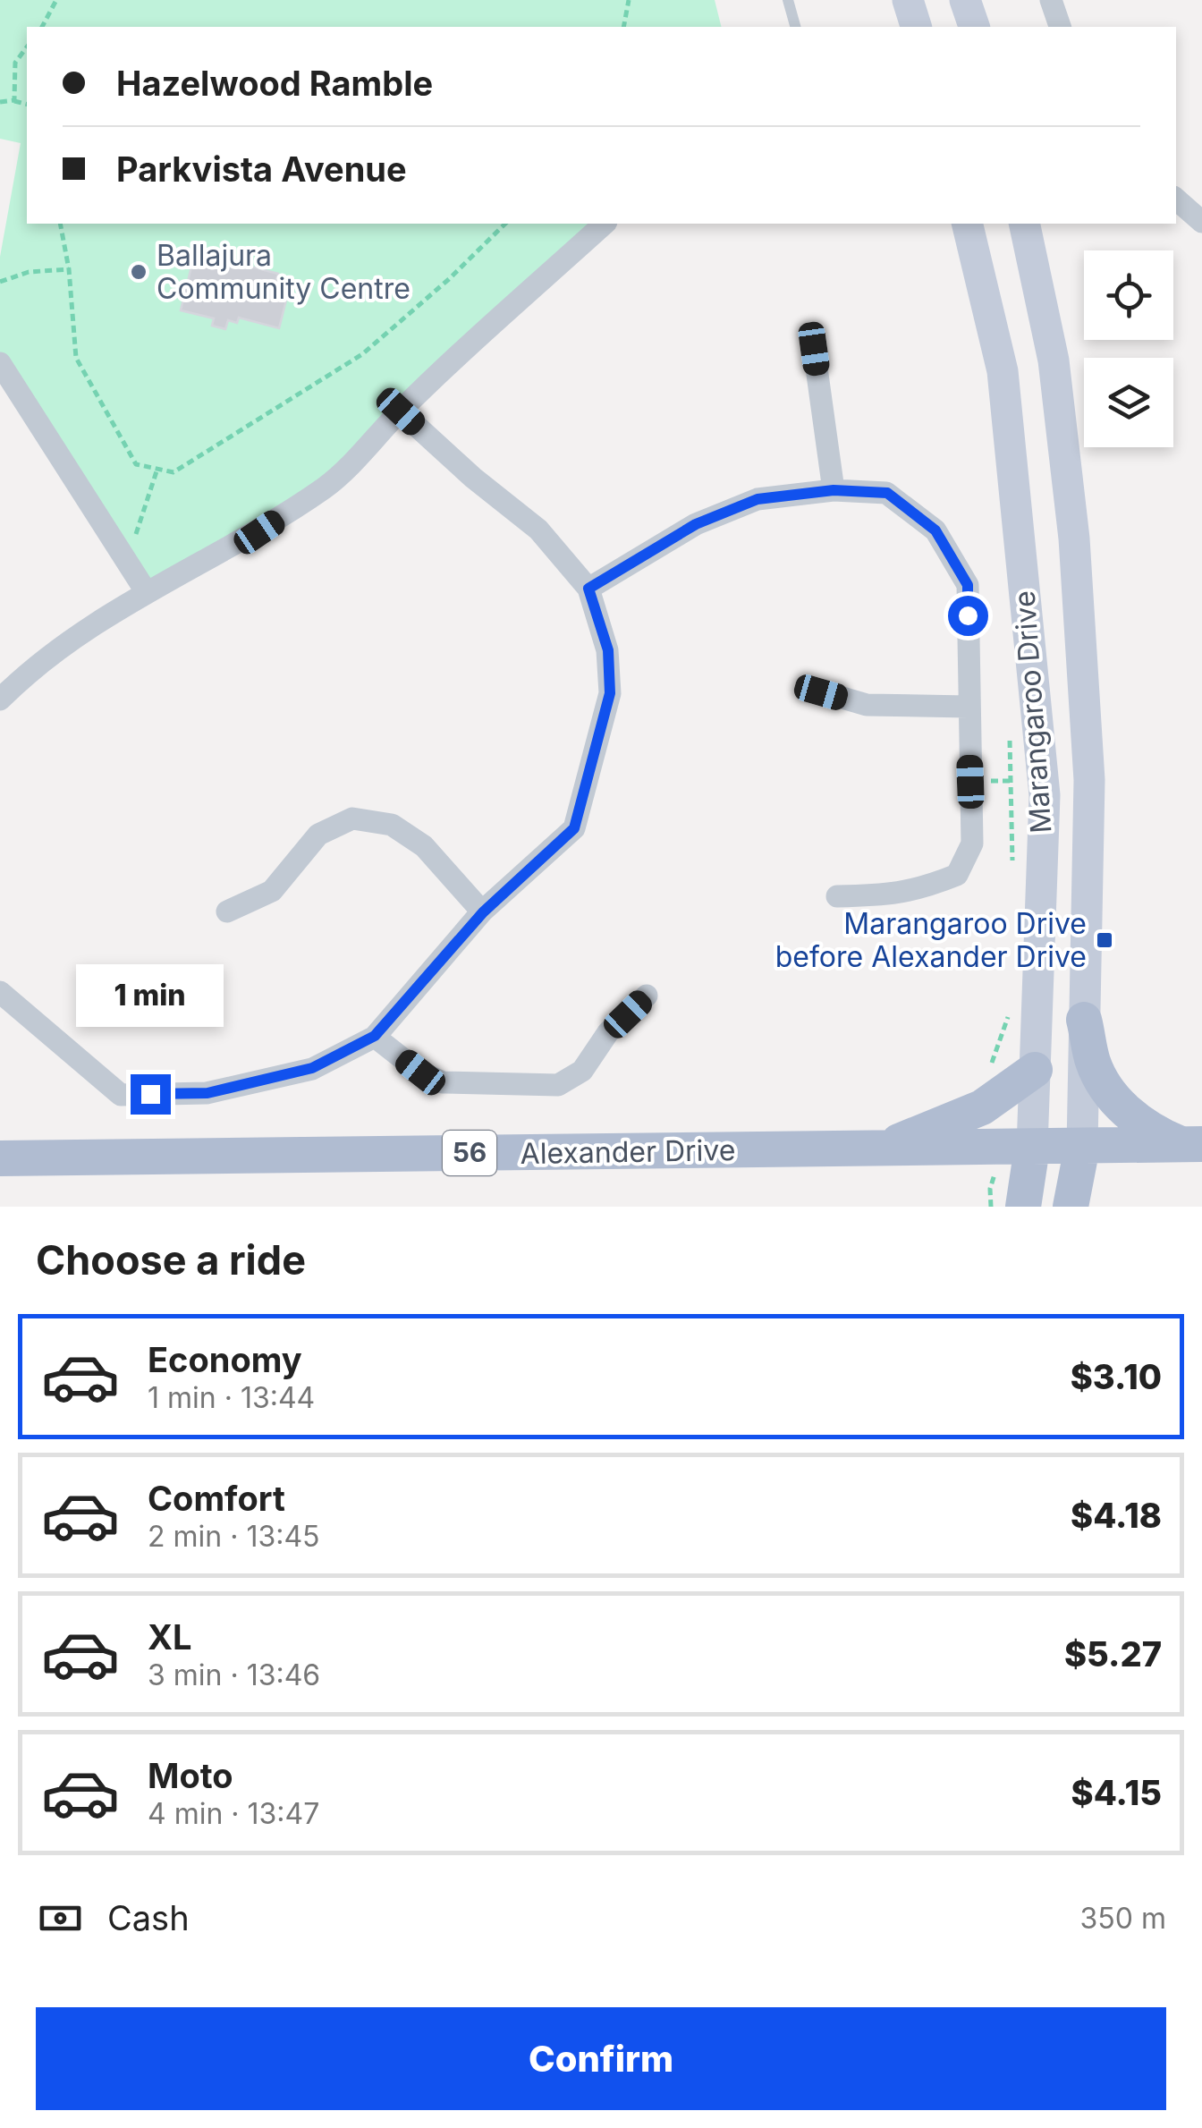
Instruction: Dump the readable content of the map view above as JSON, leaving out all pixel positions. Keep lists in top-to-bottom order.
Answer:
{
  "streets": {
    "main road": ["Marangaroo Drive", "Alexander Drive", "56"]
  },
  "crossings": [
    ["Marangaroo Drive", "Alexander Drive"]
  ],
  "places": {
    "other": ["Ballajura Community Centre"],
    "transit": ["Marangaroo Drive before Alexander Drive"]
  },
  "page": {
    "banner": ["Hazelwood Ramble", "Parkvista Avenue"],
    "bubble": "1 min",
    "heading": "Choose a ride",
    "list": [
      {
        "name": "Economy",
        "note": "1 min · 13:44",
        "value": "$3.10"
      },
      {
        "name": "Comfort",
        "note": "2 min · 13:45",
        "value": "$4.18"
      },
      {
        "name": "XL",
        "note": "3 min · 13:46",
        "value": "$5.27"
      },
      {
        "name": "Moto",
        "note": "4 min · 13:47",
        "value": "$4.15"
      }
    ],
    "pay": ["Cash", "350 m"],
    "buttons": "Confirm"
  }
}
